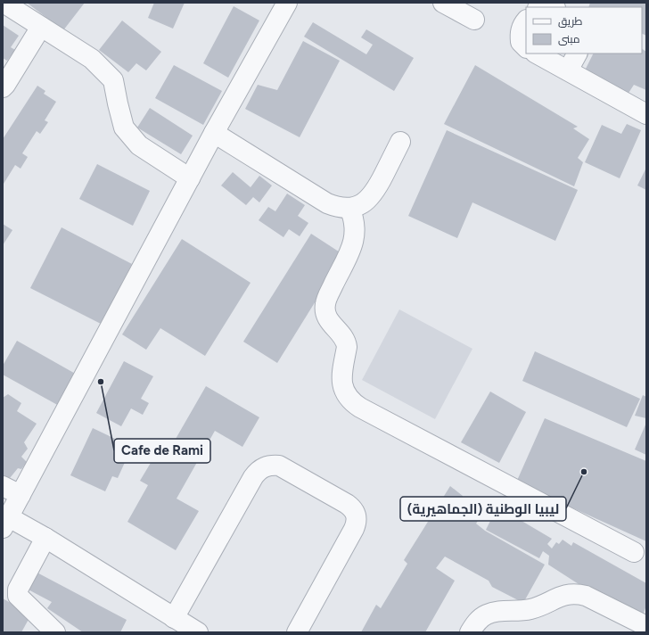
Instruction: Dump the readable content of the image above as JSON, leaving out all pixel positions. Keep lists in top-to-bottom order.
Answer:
{
  "places": ["Cafe de Rami", "ليبيا الوطنية (الجماهيرية)"],
  "legend": ["طريق", "مبنى"]
}
